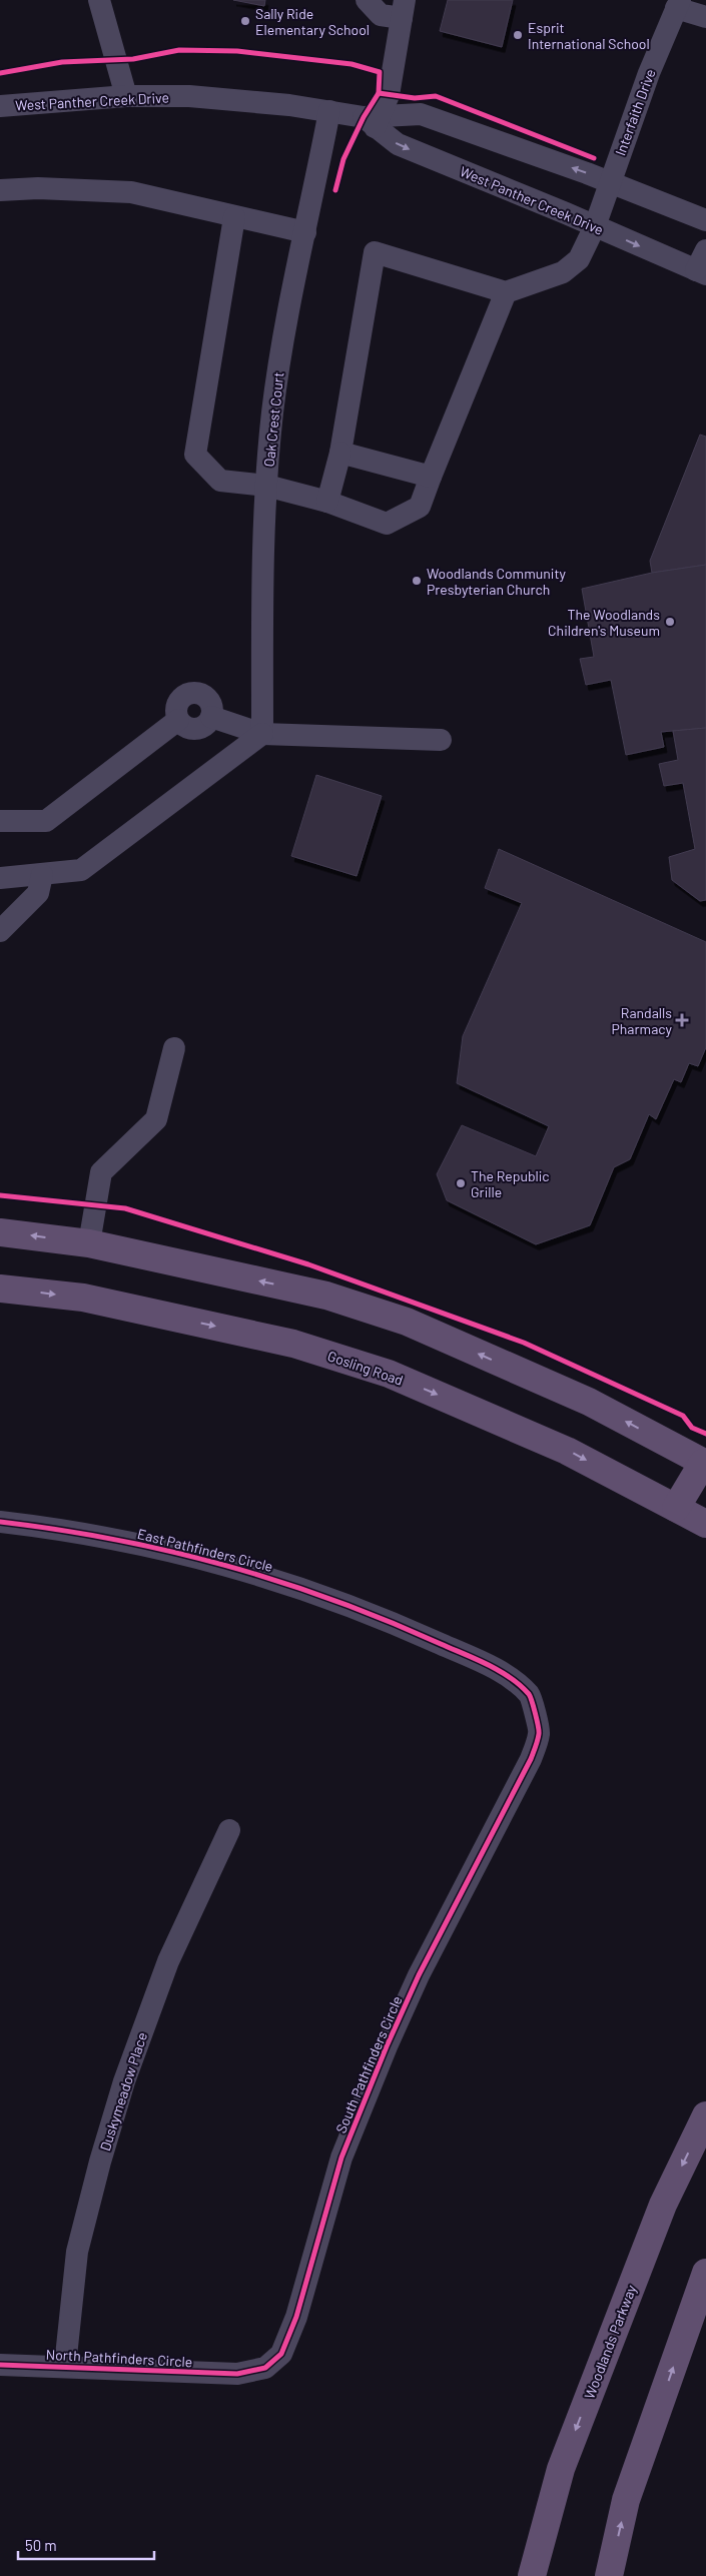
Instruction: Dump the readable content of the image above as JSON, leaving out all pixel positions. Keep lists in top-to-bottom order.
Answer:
{
  "streets": {
    "main road": ["Gosling Road", "Woodlands Parkway"],
    "street": [
      "West Panther Creek Drive",
      "Interfaith Drive",
      "Oak Crest Court",
      "East Pathfinders Circle",
      "South Pathfinders Circle",
      "Duskymeadow Place",
      "North Pathfinders Circle"
    ]
  },
  "crossings": [
    ["West Panther Creek Drive", "Interfaith Drive"],
    ["West Panther Creek Drive", "Oak Crest Court"],
    ["East Pathfinders Circle", "South Pathfinders Circle"],
    ["South Pathfinders Circle", "North Pathfinders Circle"],
    ["Duskymeadow Place", "North Pathfinders Circle"]
  ],
  "places": {
    "other": [
      "Sally Ride Elementary School",
      "Esprit International School",
      "Woodlands Community Presbyterian Church",
      "The Woodlands Children's Museum",
      "The Republic Grille"
    ],
    "health": ["Randalls Pharmacy"]
  },
  "scale_bar": "50 m"
}
